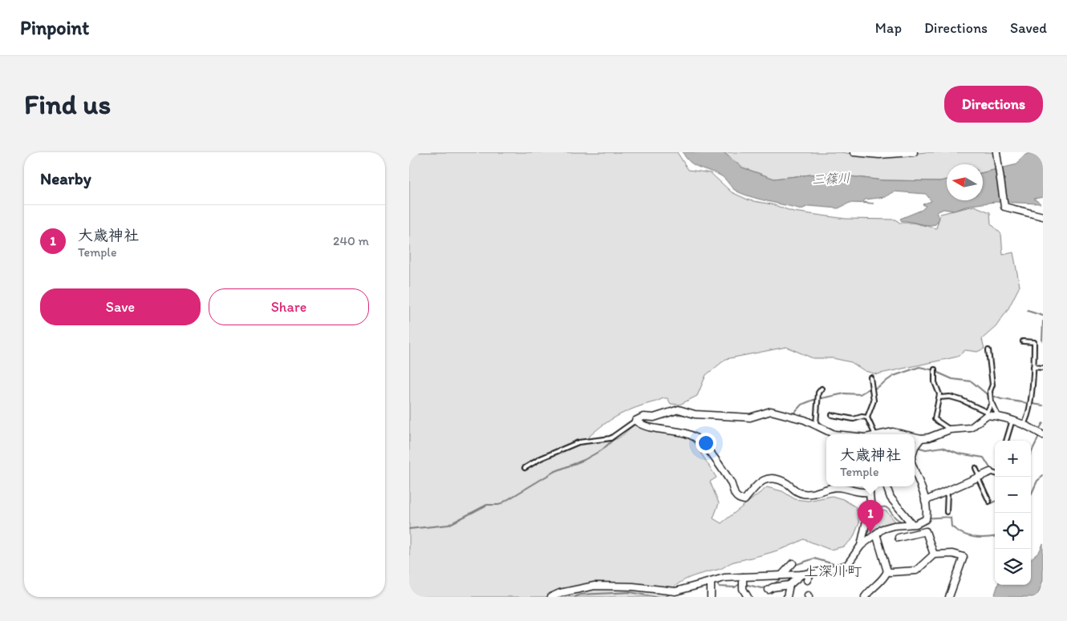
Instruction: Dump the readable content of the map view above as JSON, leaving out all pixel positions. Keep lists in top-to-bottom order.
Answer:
{
  "districts": ["上深川町"],
  "water": ["三篠川"],
  "north": "left",
  "page": {
    "header": "Pinpoint",
    "nav": ["Map", "Directions", "Saved"],
    "buttons": [
      "Directions",
      ["Save", "Share"]
    ],
    "title": "Find us",
    "heading": "Nearby",
    "list": [
      {
        "mark": "1",
        "name": "大歳神社",
        "note": "Temple",
        "value": "240 m"
      }
    ],
    "popup": ["大歳神社", "Temple"],
    "map_buttons": ["+", "−"],
    "pins": "1"
  }
}
